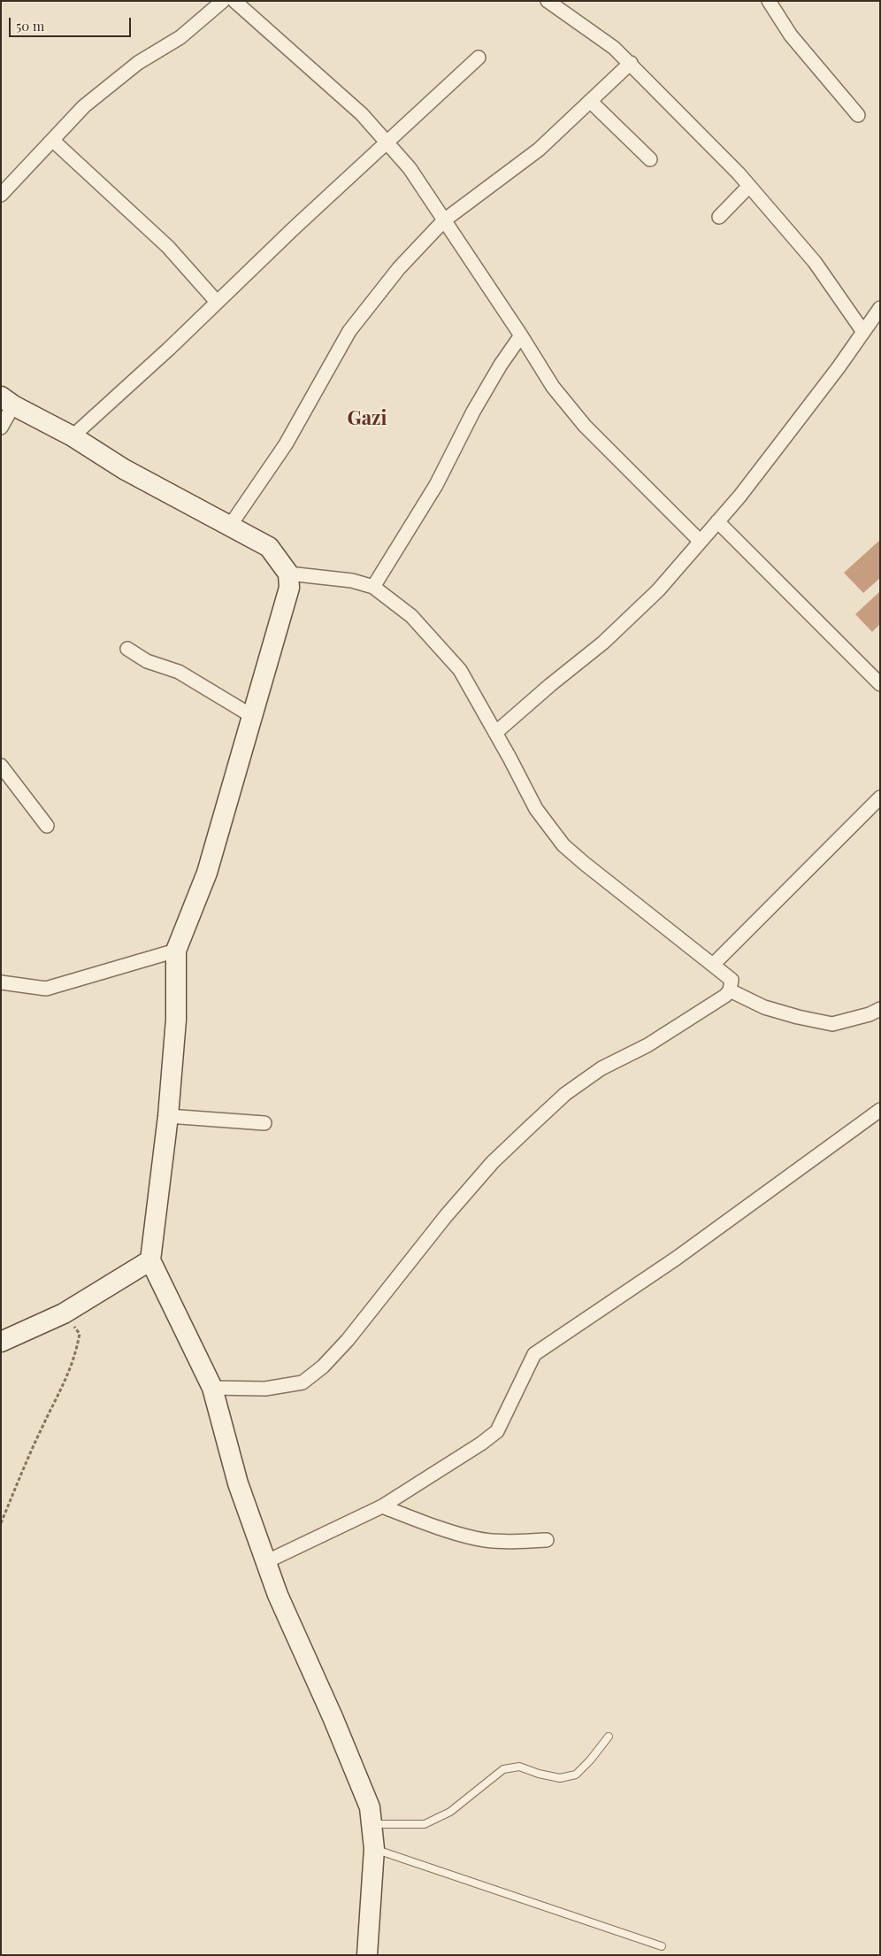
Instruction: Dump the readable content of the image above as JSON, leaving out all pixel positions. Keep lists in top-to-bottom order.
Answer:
{
  "districts": ["Gazi"],
  "scale_bar": "50 m"
}
